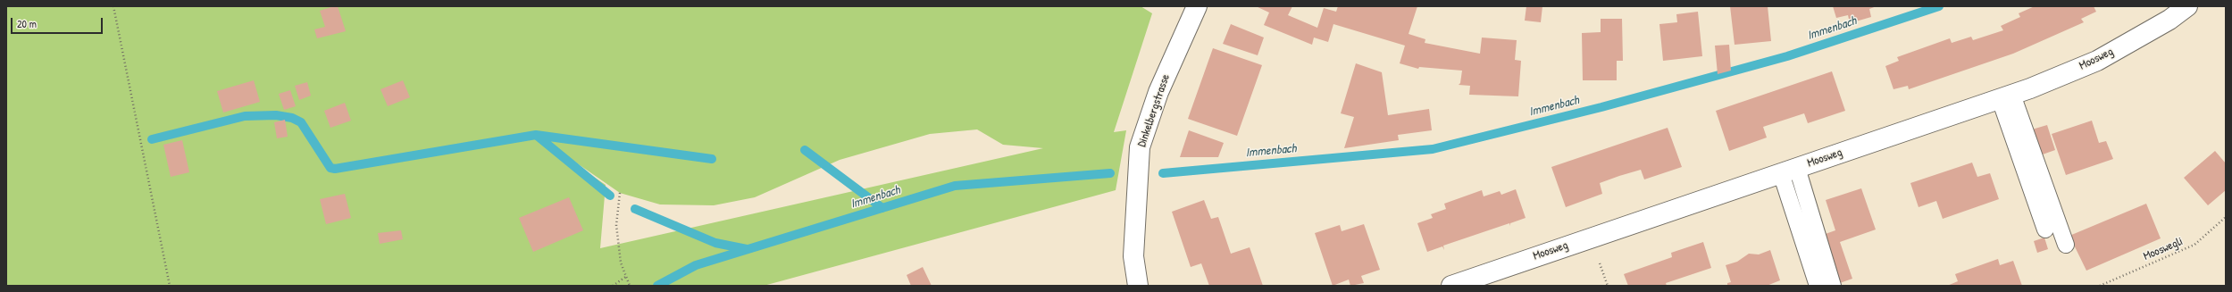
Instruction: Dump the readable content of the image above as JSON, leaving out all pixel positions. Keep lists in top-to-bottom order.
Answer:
{
  "streets": {
    "street": ["Moosweg", "Dinkelbergstrasse"],
    "path": ["Mooswegli"]
  },
  "water": ["Immenbach"],
  "scale_bar": "20 m"
}
